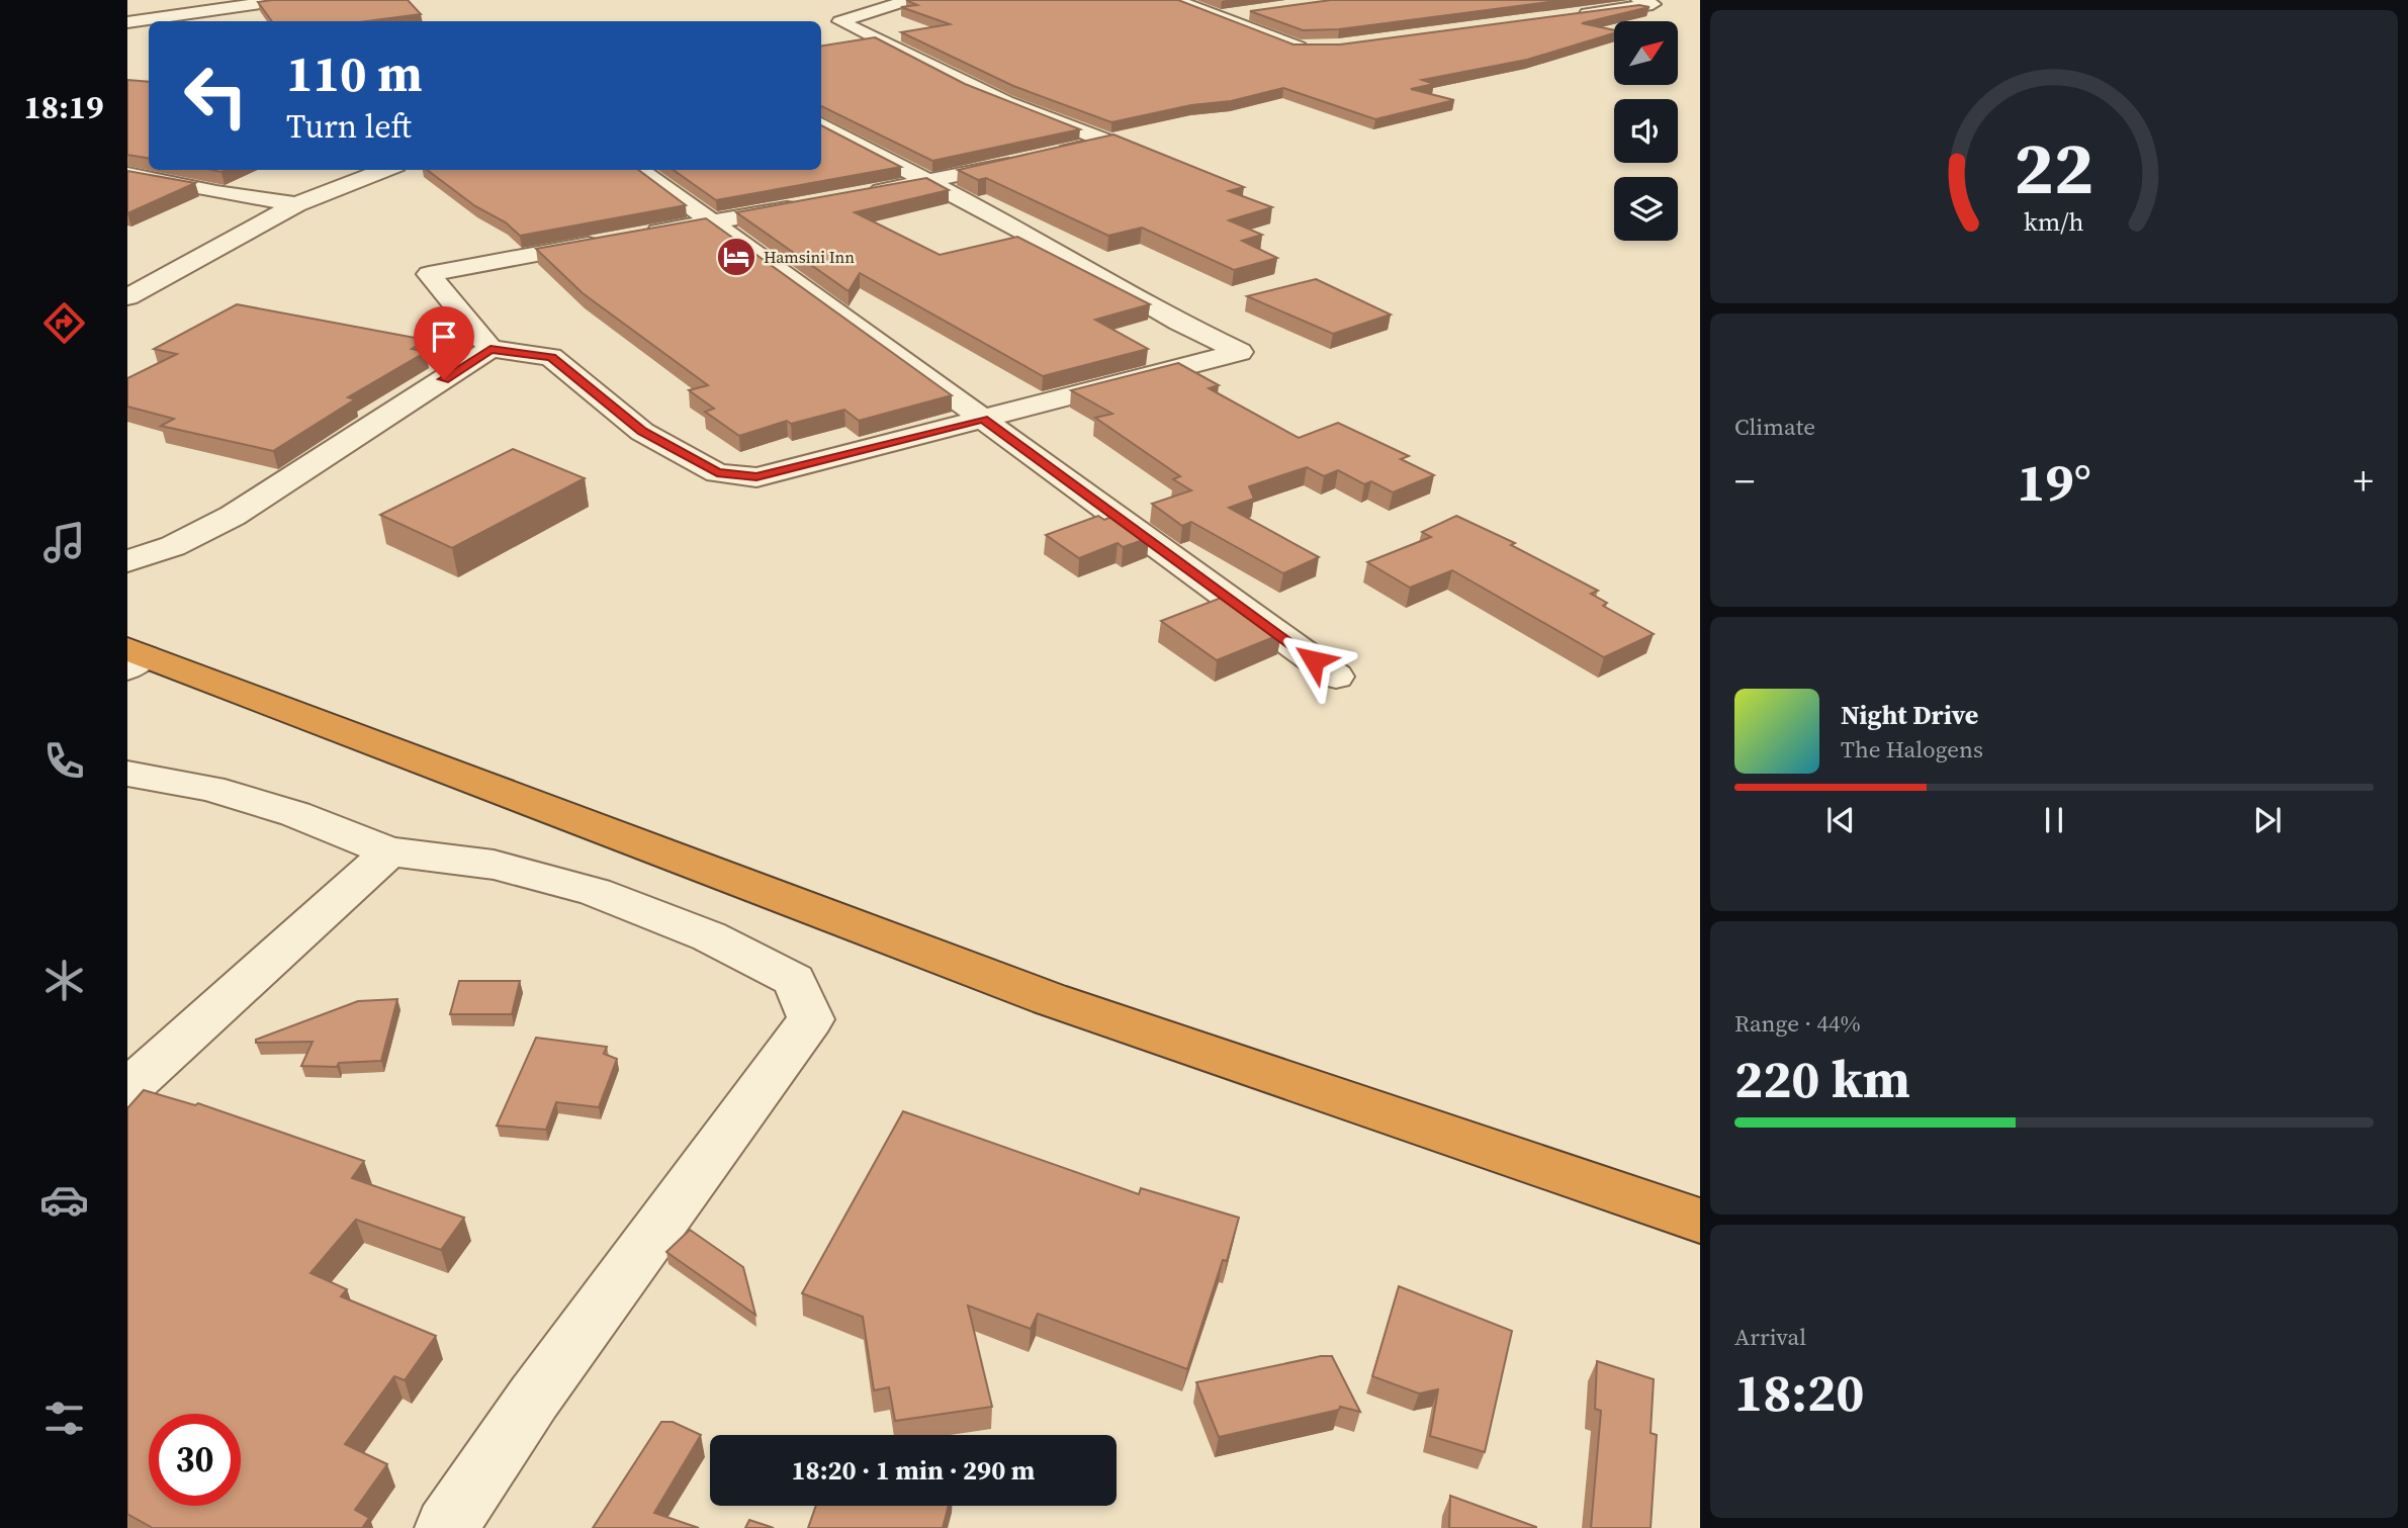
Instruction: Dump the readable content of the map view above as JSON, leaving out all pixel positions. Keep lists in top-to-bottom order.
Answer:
{
  "places": {
    "hotel": ["Hamsini Inn"]
  },
  "north": "top right",
  "page": {
    "tabs": "18:19",
    "turn": ["110 m", "Turn left"],
    "tile": [
      "Climate",
      ["Range · 44%", "220 km"],
      ["Arrival", "18:20"]
    ],
    "heat": ["−", "19°", "+"],
    "song": ["Night Drive", "The Halogens"],
    "limit": "30",
    "trip": "18:20 · 1 min · 290 m",
    "gauge": ["22", "km/h"]
  }
}
